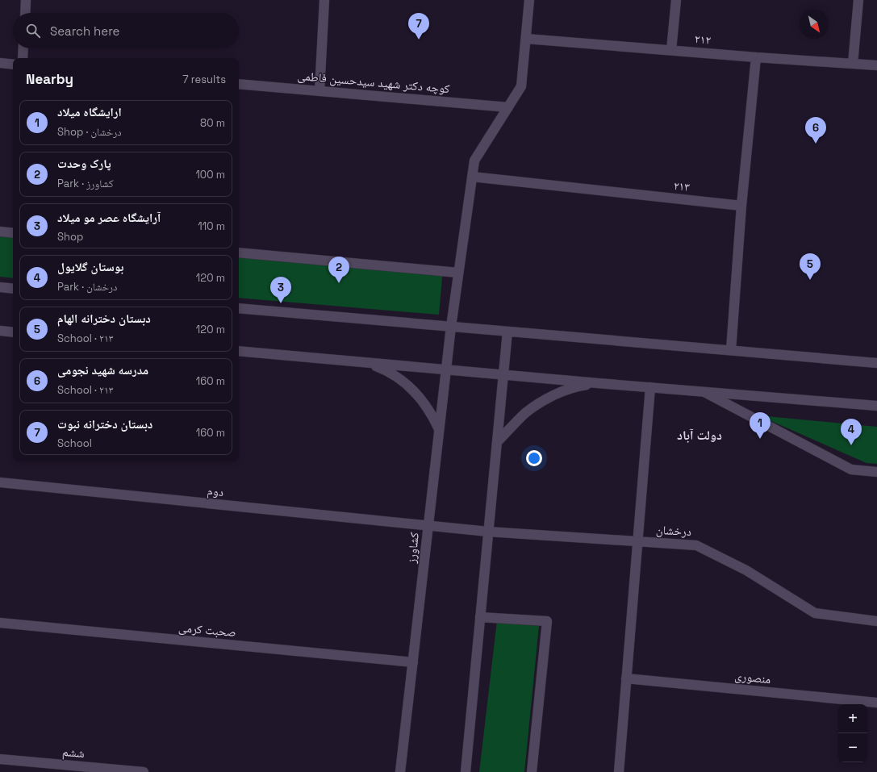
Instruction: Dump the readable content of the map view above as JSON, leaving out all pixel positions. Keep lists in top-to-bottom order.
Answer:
{
  "streets": {
    "street": [
      "۲۱۲",
      "کوچه دکتر شهید سیدحسین فاطمی",
      "۲۱۳",
      "دوم",
      "درخشان",
      "کشاورز",
      "صحبت کرمی",
      "منصوری",
      "ششم"
    ]
  },
  "crossings": [
    ["۲۱۲", "کشاورز"],
    ["کوچه دکتر شهید سیدحسین فاطمی", "کشاورز"],
    ["۲۱۳", "کشاورز"],
    ["دوم", "درخشان"],
    ["دوم", "کشاورز"],
    ["کشاورز", "صحبت کرمی"]
  ],
  "districts": ["دولت آباد"],
  "north": "bottom right",
  "page": {
    "pins": [
      "7",
      "6",
      "5",
      "2",
      "3",
      "1",
      "4"
    ],
    "search": "Search here",
    "heading": ["Nearby", "7 results"],
    "list": [
      {
        "mark": "1",
        "name": "ارایشگاه میلاد",
        "note": "Shop · درخشان",
        "value": "80 m"
      },
      {
        "mark": "2",
        "name": "پارک وحدت",
        "note": "Park · کشاورز",
        "value": "100 m"
      },
      {
        "mark": "3",
        "name": "آرایشگاه عصر مو میلاد",
        "note": "Shop",
        "value": "110 m"
      },
      {
        "mark": "4",
        "name": "بوستان گلایول",
        "note": "Park · درخشان",
        "value": "120 m"
      },
      {
        "mark": "5",
        "name": "دبستان دخترانه الهام",
        "note": "School · ۲۱۳",
        "value": "120 m"
      },
      {
        "mark": "6",
        "name": "مدرسه شهید نجومی",
        "note": "School · ۲۱۳",
        "value": "160 m"
      },
      {
        "mark": "7",
        "name": "دبستان دخترانه نبوت",
        "note": "School",
        "value": "160 m"
      }
    ],
    "map_buttons": ["+", "−"]
  }
}
